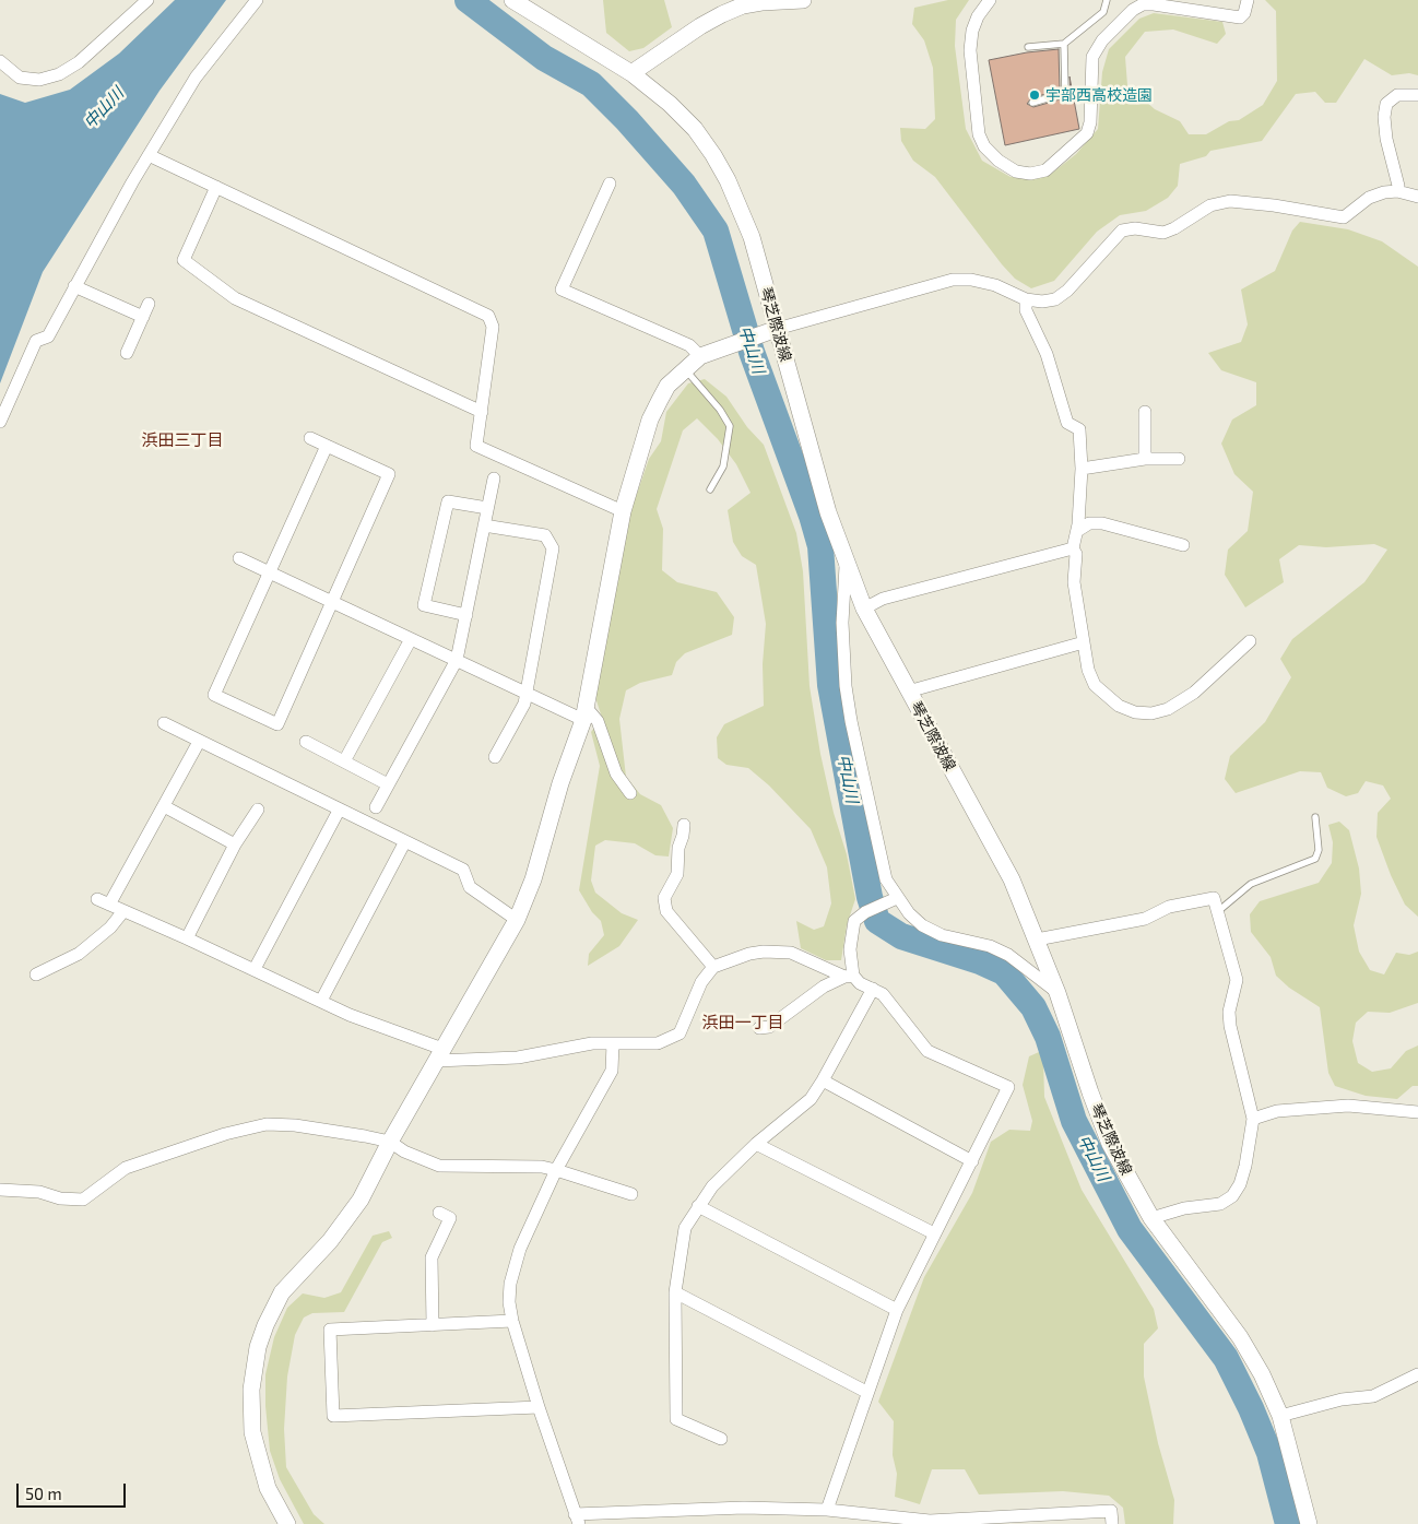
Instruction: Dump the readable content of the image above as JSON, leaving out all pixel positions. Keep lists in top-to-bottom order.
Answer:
{
  "streets": {
    "main road": ["琴芝際波線"]
  },
  "districts": ["浜田三丁目", "浜田一丁目"],
  "water": ["中山川"],
  "places": ["宇部西高校造園"],
  "scale_bar": "50 m"
}
